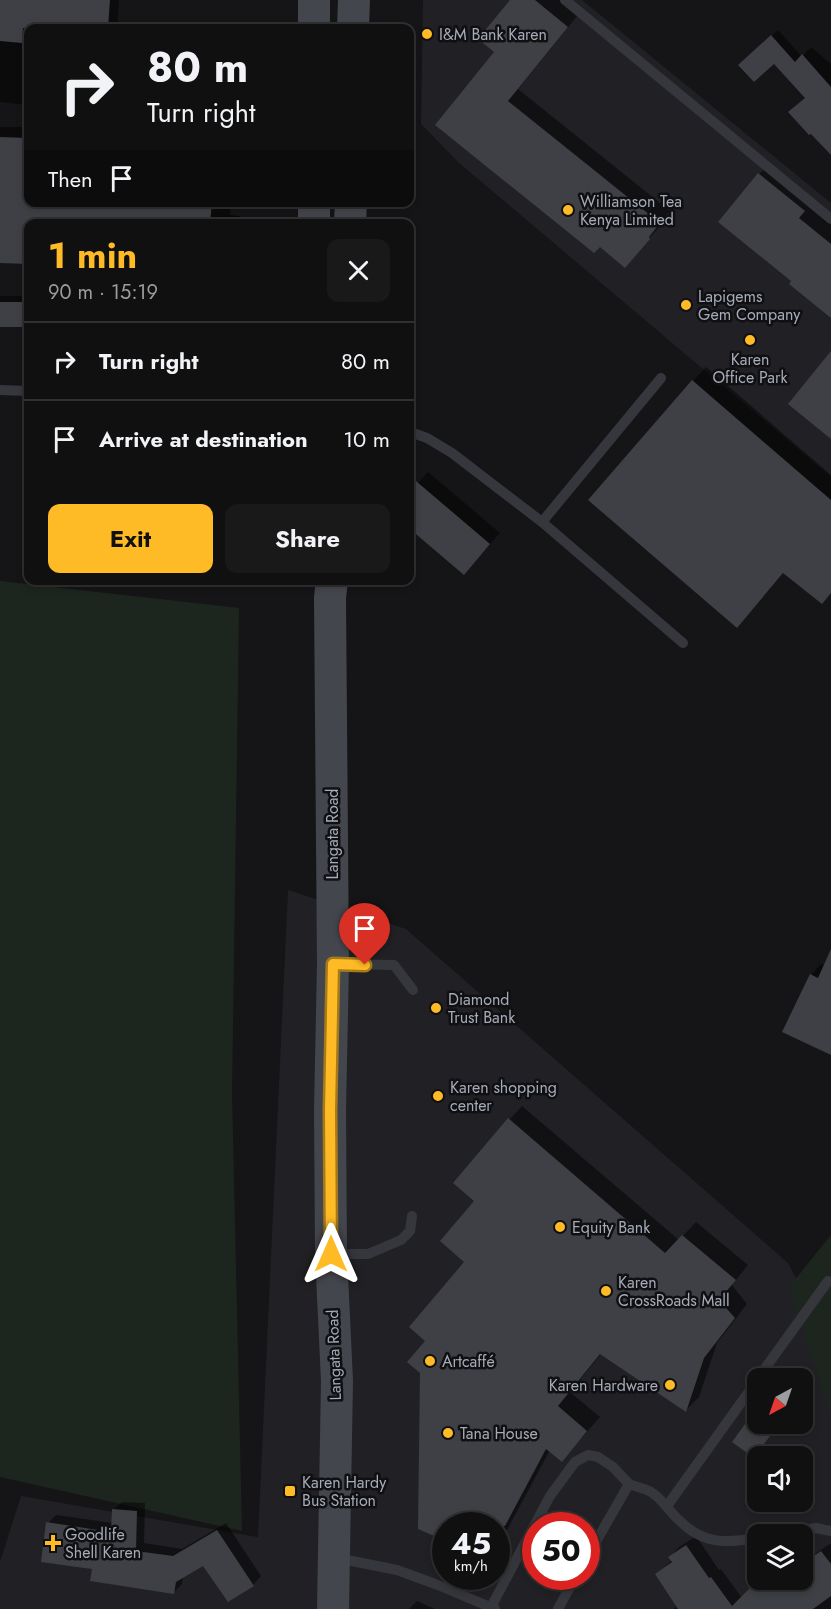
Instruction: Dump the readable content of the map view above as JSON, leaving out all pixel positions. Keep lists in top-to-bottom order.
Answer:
{
  "streets": {
    "main road": ["Langata Road"]
  },
  "places": {
    "other": [
      "I&M Bank Karen",
      "Williamson Tea Kenya Limited",
      "Lapigems Gem Company",
      "Karen Office Park",
      "Diamond Trust Bank",
      "Karen shopping center",
      "Equity Bank",
      "Karen CrossRoads Mall",
      "Artcaffé",
      "Karen Hardware",
      "Tana House"
    ],
    "transit": ["Karen Hardy Bus Station"],
    "health": ["Goodlife Shell Karen"]
  },
  "north": "bottom left",
  "page": {
    "turn": ["80 m", "Turn right"],
    "then": "Then",
    "heading": ["1 min", "90 m · 15:19"],
    "list": [
      {
        "name": "Turn right",
        "value": "80 m"
      },
      {
        "name": "Arrive at destination",
        "value": "10 m"
      }
    ],
    "buttons": ["Exit", "Share"],
    "speed": "45 km/h",
    "limit": "50"
  }
}
